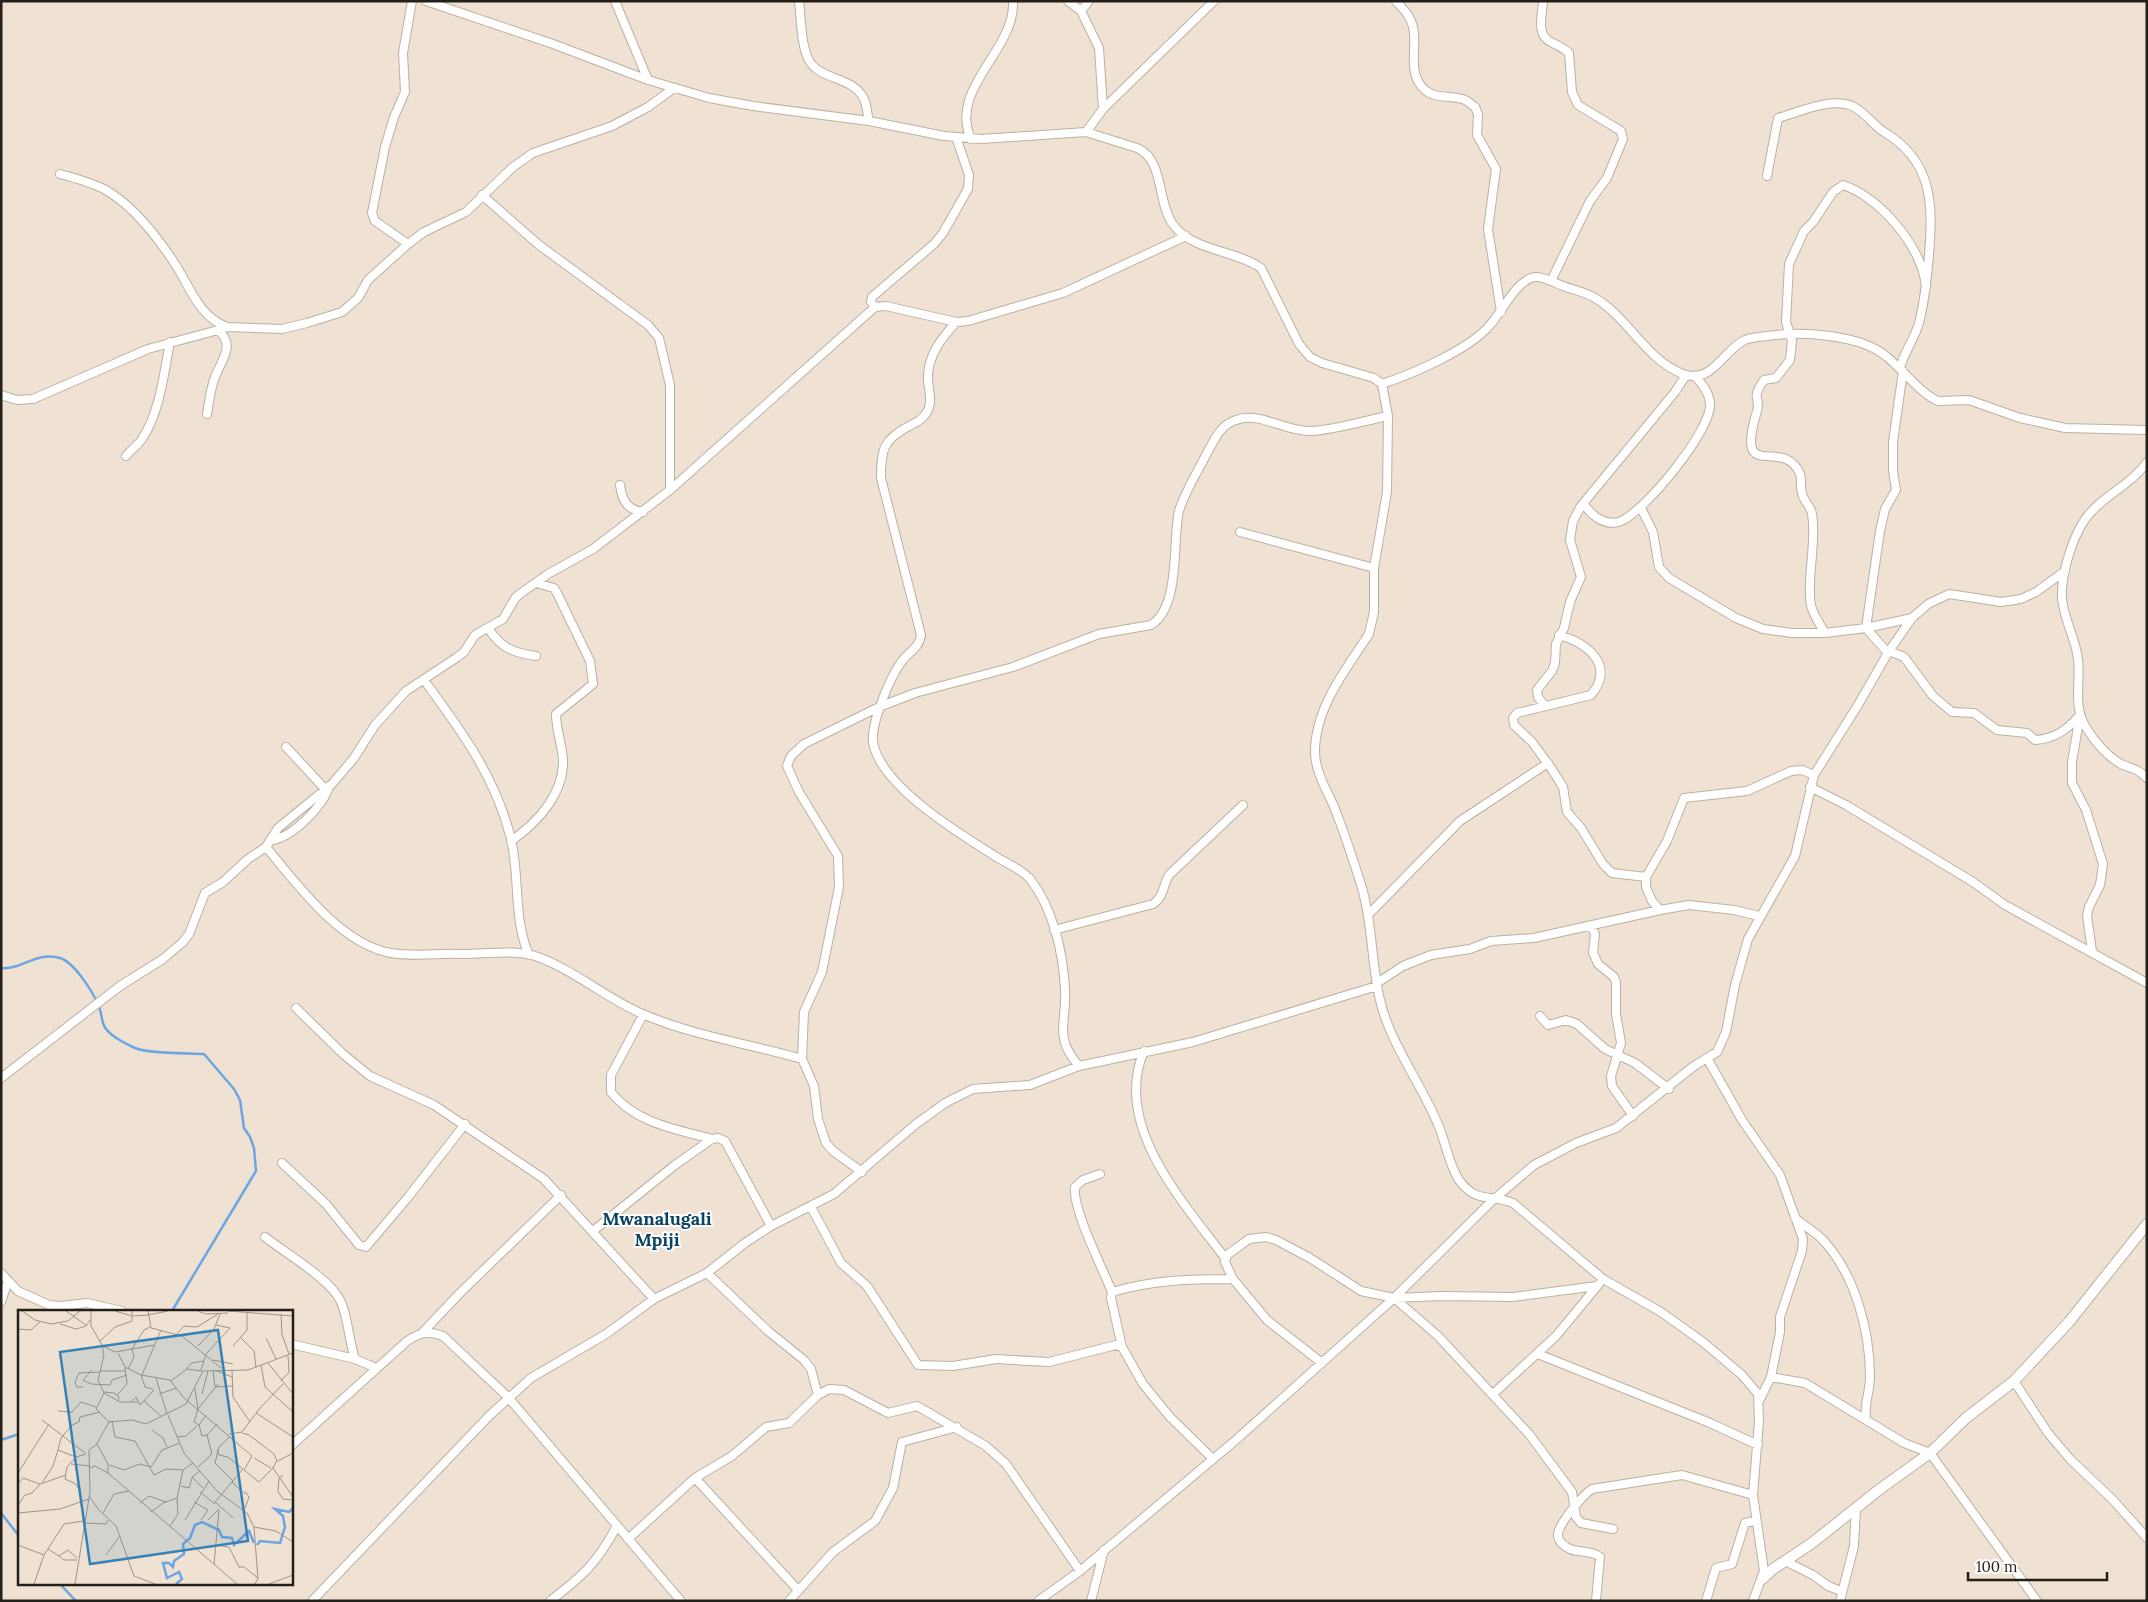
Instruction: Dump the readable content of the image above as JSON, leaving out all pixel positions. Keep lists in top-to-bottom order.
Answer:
{
  "districts": ["Mwanalugali Mpiji"],
  "scale_bar": "100 m"
}
